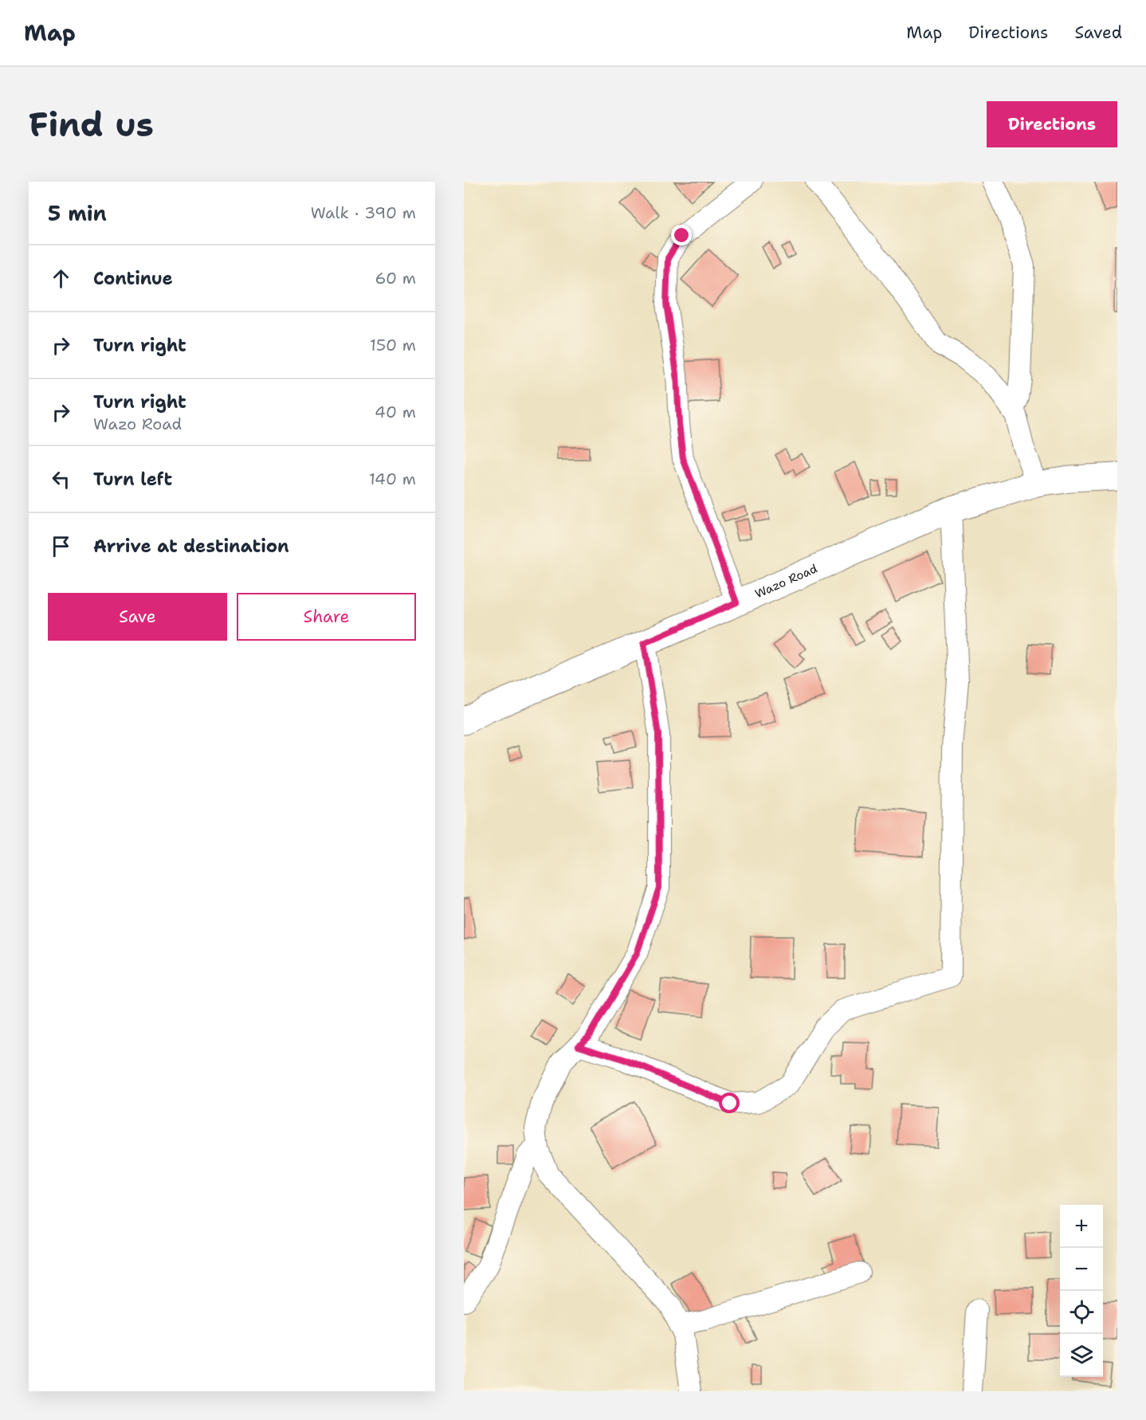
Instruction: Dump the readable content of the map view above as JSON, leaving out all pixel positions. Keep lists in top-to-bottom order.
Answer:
{
  "streets": {
    "main road": ["Wazo Road"]
  },
  "page": {
    "header": "Map",
    "nav": ["Map", "Directions", "Saved"],
    "buttons": [
      "Directions",
      ["Save", "Share"]
    ],
    "title": "Find us",
    "heading": ["5 min", "Walk · 390 m"],
    "list": [
      ["Continue", "60 m"],
      ["Turn right", "150 m"],
      ["Turn right", "Wazo Road", "40 m"],
      ["Turn left", "140 m"],
      "Arrive at destination"
    ],
    "map_buttons": ["+", "−"]
  }
}
